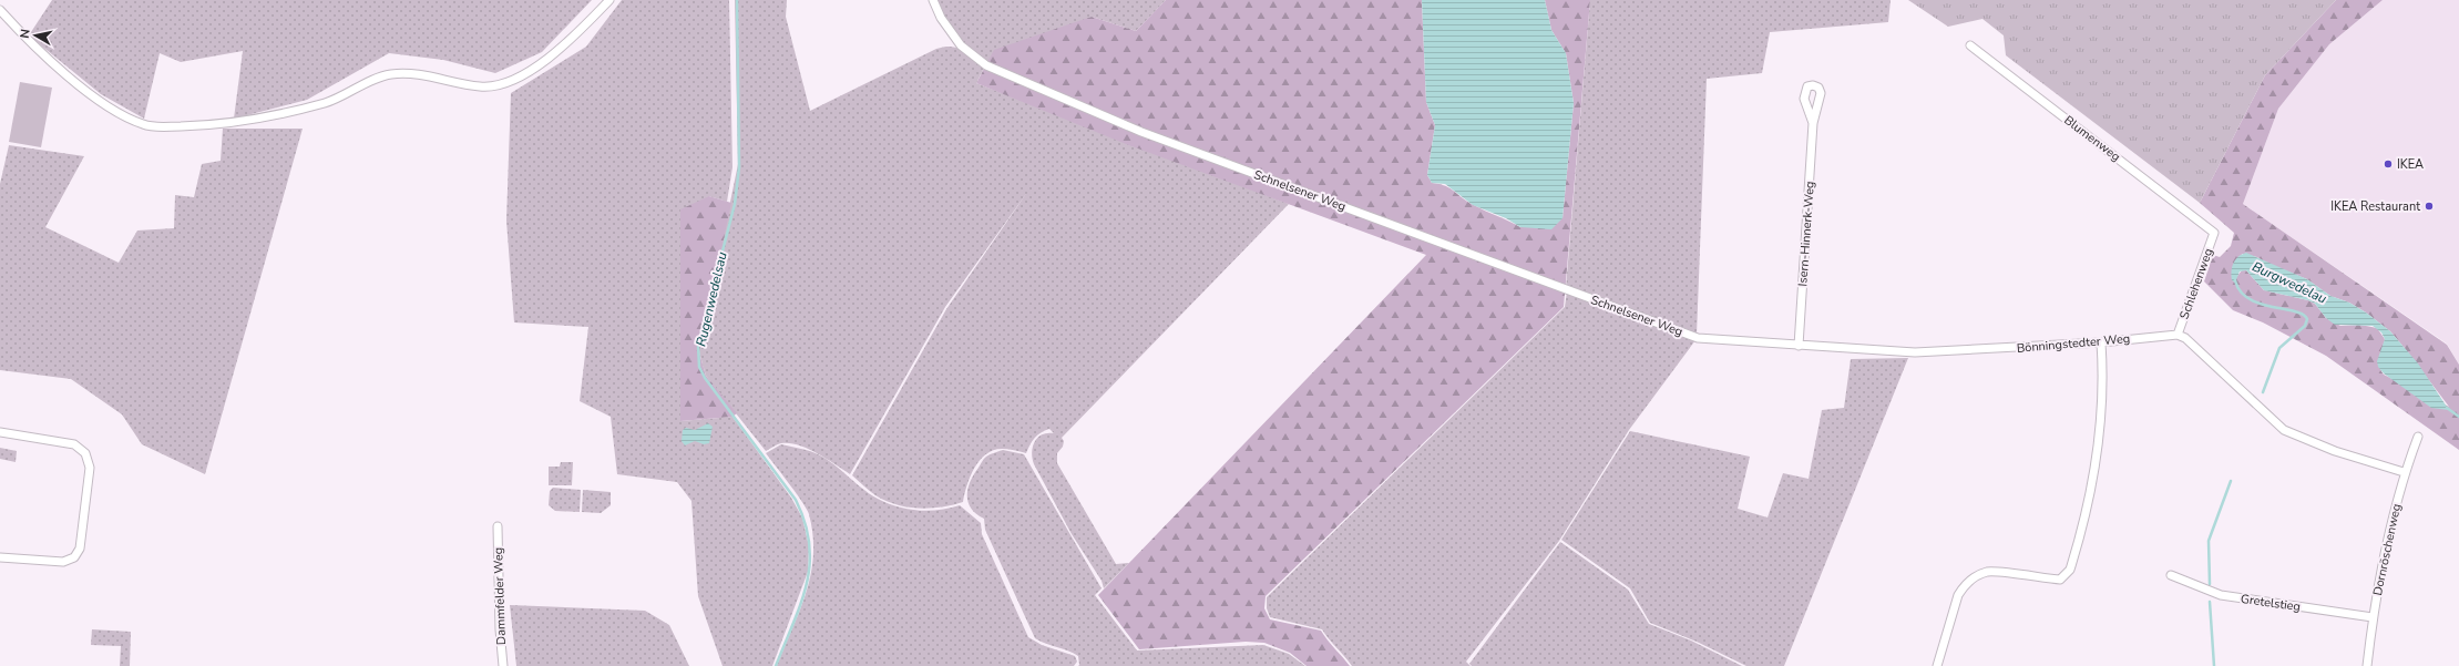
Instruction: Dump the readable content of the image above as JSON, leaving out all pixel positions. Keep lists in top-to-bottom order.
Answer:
{
  "streets": {
    "street": [
      "Blumenweg",
      "Schnelsener Weg",
      "Isern-Hinnerk-Weg",
      "Schlehenweg",
      "Bönningstedter Weg",
      "Dornröschenweg",
      "Dammfelder Weg",
      "Gretelstieg"
    ]
  },
  "crossings": [
    ["Blumenweg", "Schlehenweg"],
    ["Schnelsener Weg", "Bönningstedter Weg"],
    ["Isern-Hinnerk-Weg", "Bönningstedter Weg"],
    ["Schlehenweg", "Bönningstedter Weg"],
    ["Dornröschenweg", "Gretelstieg"]
  ],
  "water": ["Burgwedelau", "Rugenwedelsau"],
  "places": ["IKEA", "IKEA Restaurant"],
  "north": "left"
}
